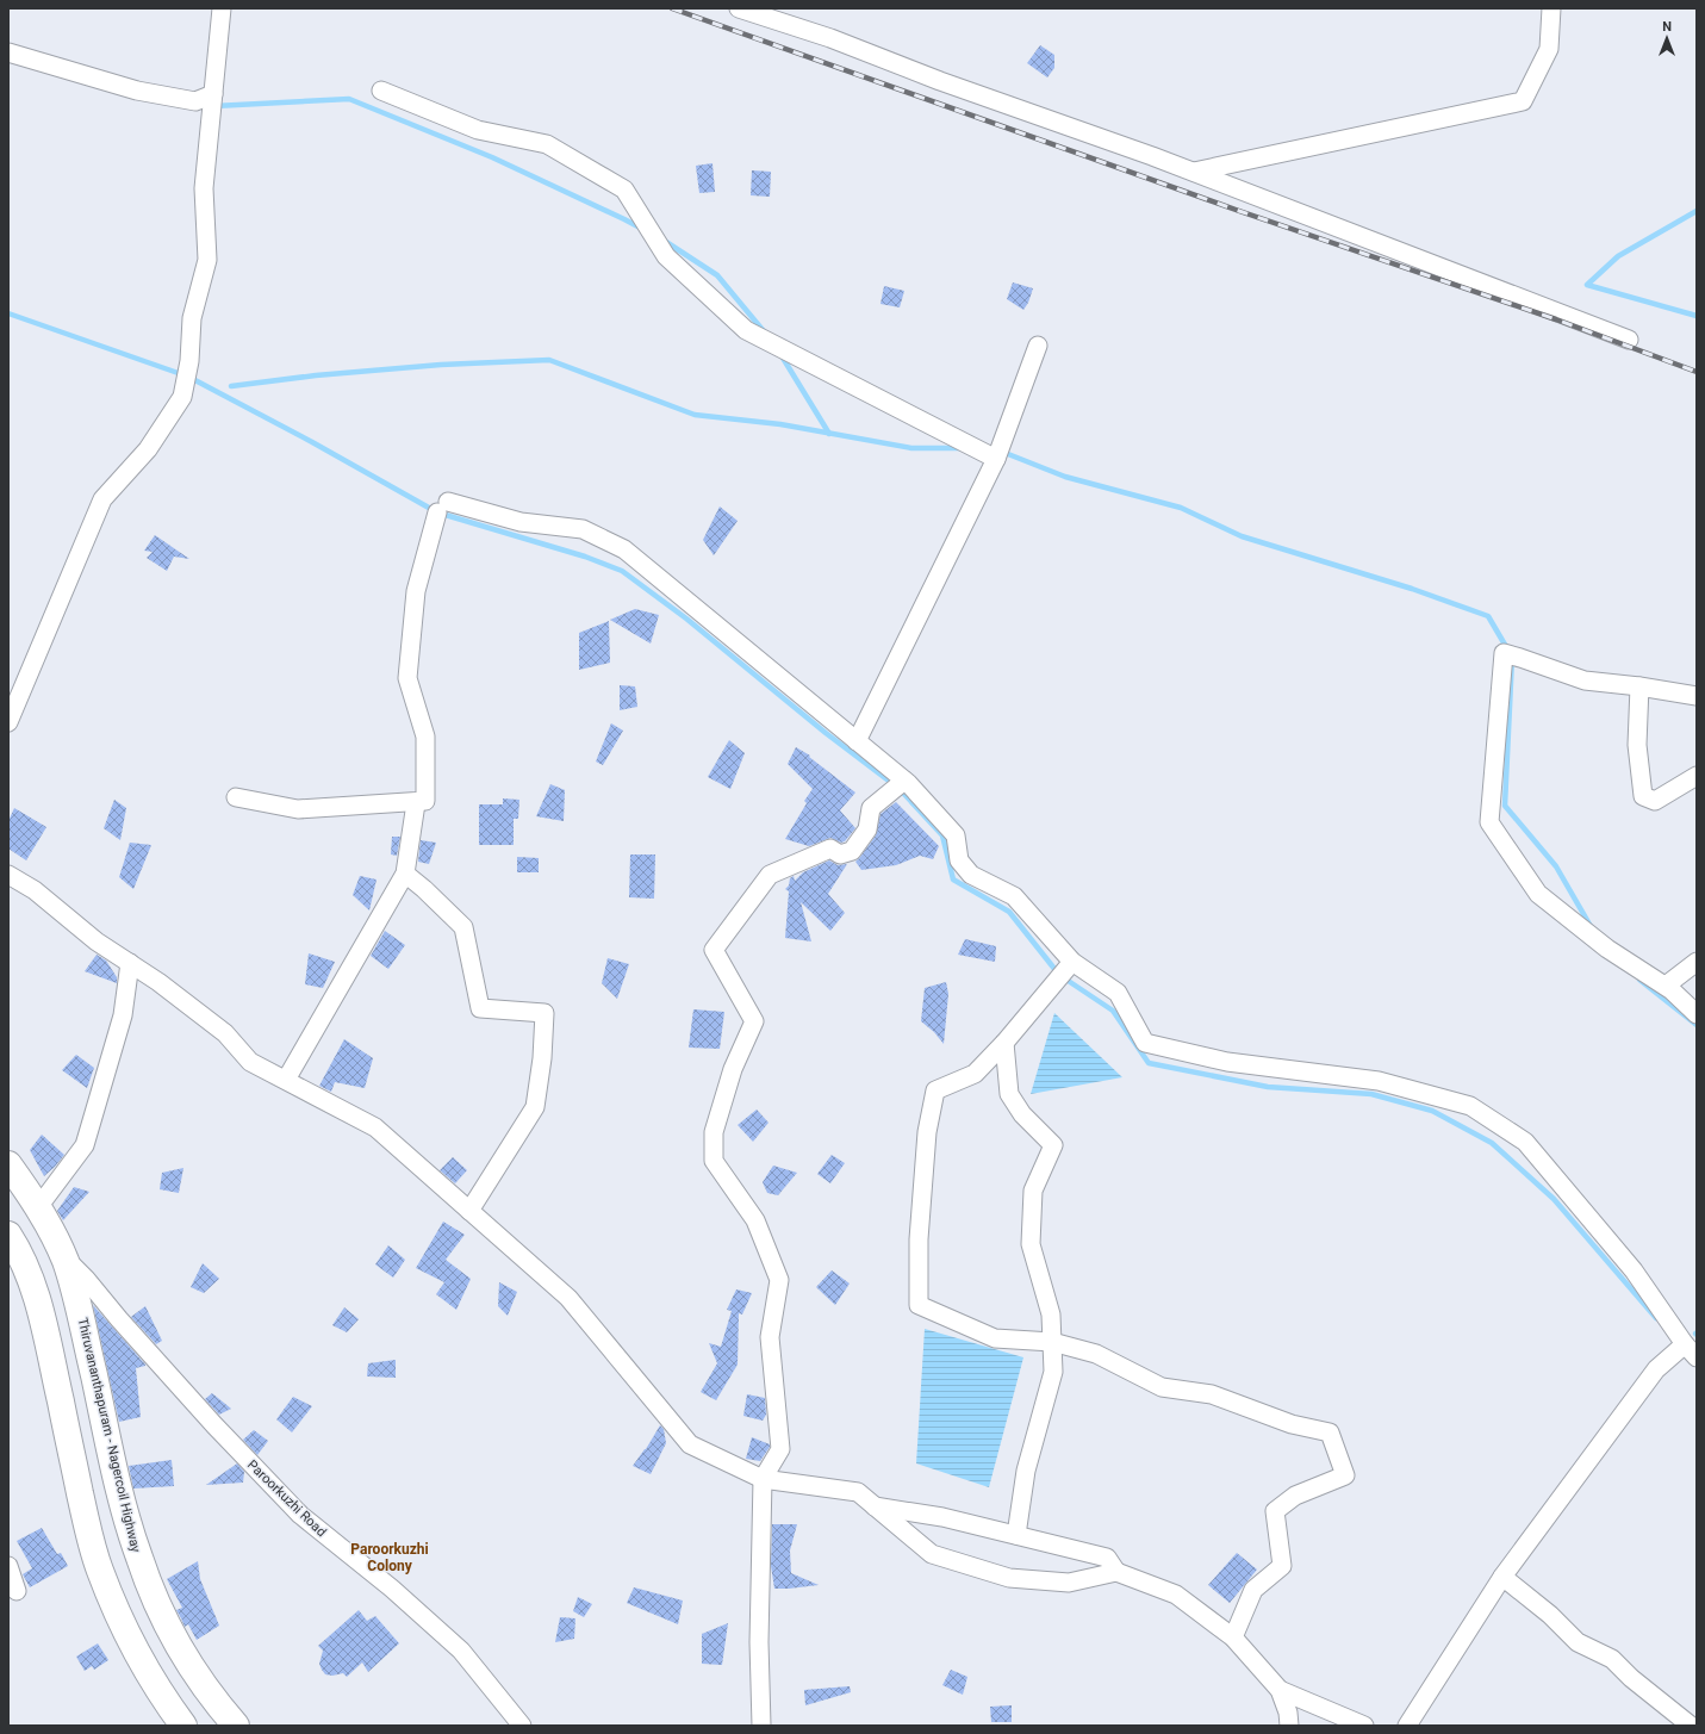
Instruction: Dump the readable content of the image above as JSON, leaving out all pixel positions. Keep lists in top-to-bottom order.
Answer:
{
  "streets": {
    "main road": ["Thiruvananthapuram - Nagercoil Highway"],
    "street": ["Paroorkuzhi Road"]
  },
  "crossings": [
    ["Thiruvananthapuram - Nagercoil Highway", "Paroorkuzhi Road"]
  ],
  "districts": ["Paroorkuzhi Colony"],
  "north": "top"
}
